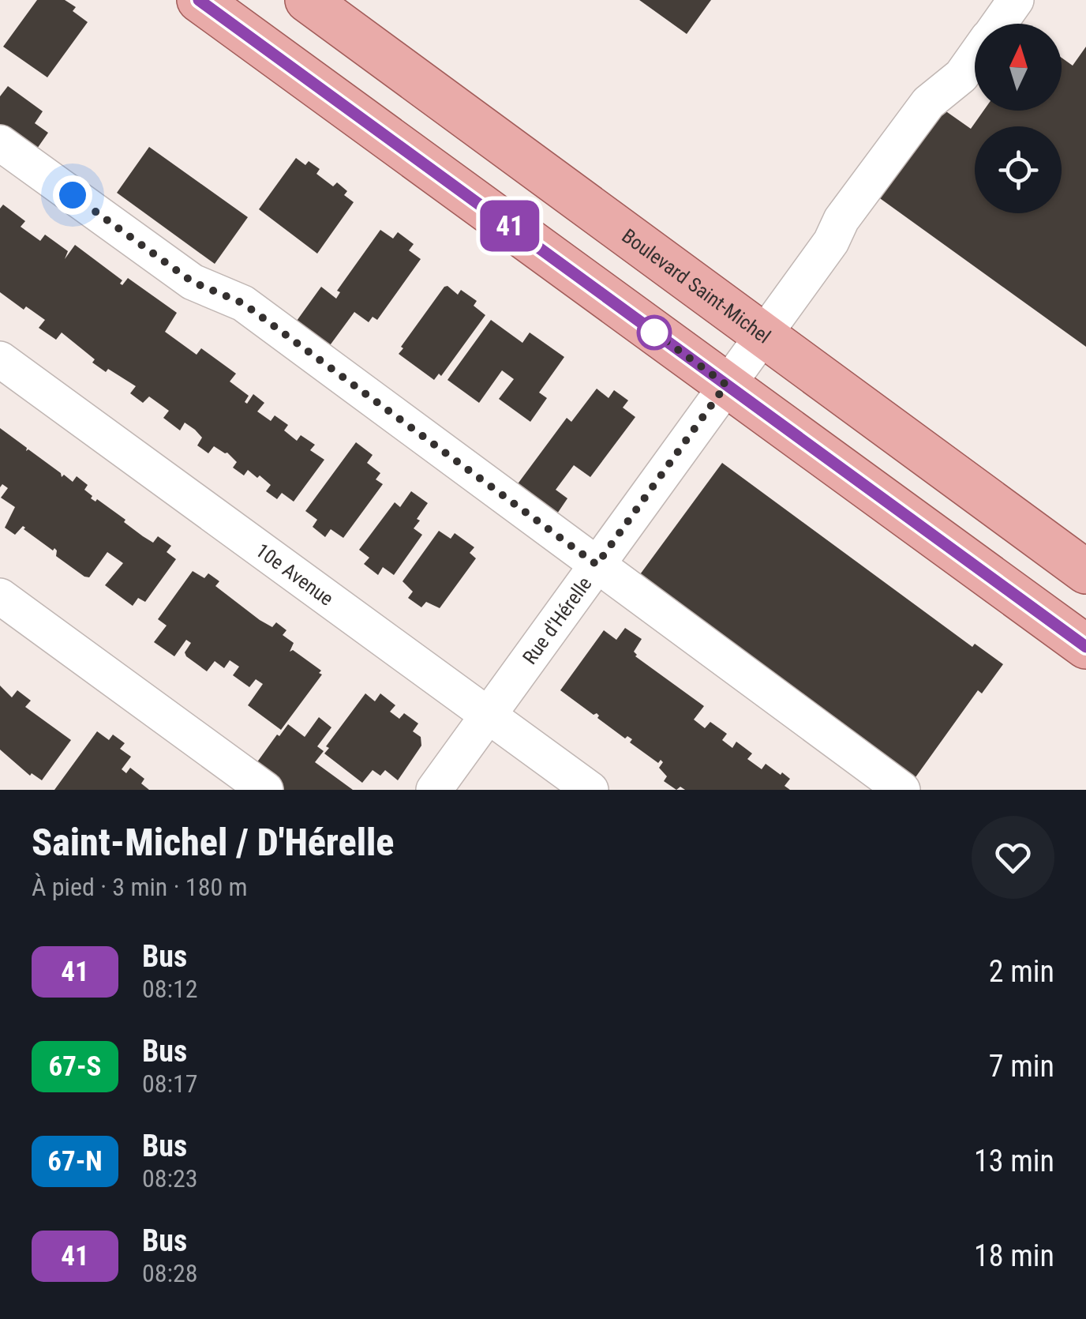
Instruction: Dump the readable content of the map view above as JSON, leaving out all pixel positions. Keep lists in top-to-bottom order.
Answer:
{
  "streets": {
    "main road": ["Boulevard Saint-Michel"],
    "street": ["10e Avenue", "Rue d'Hérelle"]
  },
  "crossings": [
    ["Boulevard Saint-Michel", "Rue d'Hérelle"],
    ["10e Avenue", "Rue d'Hérelle"]
  ],
  "lines": ["bus line 41"],
  "north": "top",
  "page": {
    "on_map": "41",
    "heading": ["Saint-Michel / D'Hérelle", "À pied · 3 min · 180 m"],
    "list": [
      {
        "mark": "41",
        "name": "Bus",
        "note": "08:12",
        "value": "2 min"
      },
      {
        "mark": "67-S",
        "name": "Bus",
        "note": "08:17",
        "value": "7 min"
      },
      {
        "mark": "67-N",
        "name": "Bus",
        "note": "08:23",
        "value": "13 min"
      },
      {
        "mark": "41",
        "name": "Bus",
        "note": "08:28",
        "value": "18 min"
      }
    ]
  }
}
